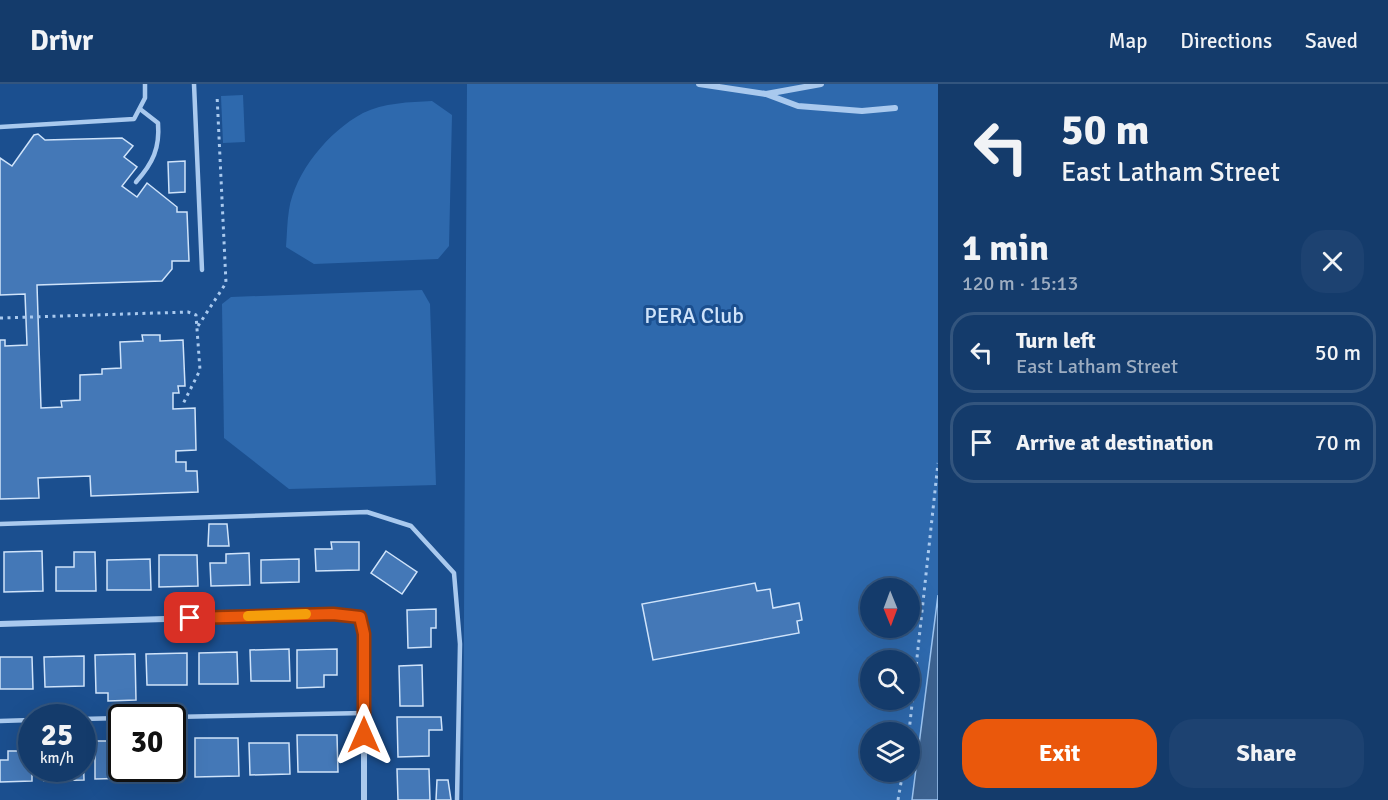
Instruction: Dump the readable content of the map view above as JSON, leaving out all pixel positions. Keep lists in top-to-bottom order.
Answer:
{
  "parks": ["PERA Club"],
  "north": "bottom",
  "page": {
    "header": "Drivr",
    "nav": ["Map", "Directions", "Saved"],
    "turn": ["50 m", "East Latham Street"],
    "heading": ["1 min", "120 m · 15:13"],
    "list": [
      {
        "name": "Turn left",
        "note": "East Latham Street",
        "value": "50 m"
      },
      {
        "name": "Arrive at destination",
        "value": "70 m"
      }
    ],
    "speed": "25 km/h",
    "limit": "30",
    "buttons": ["Exit", "Share"]
  }
}
